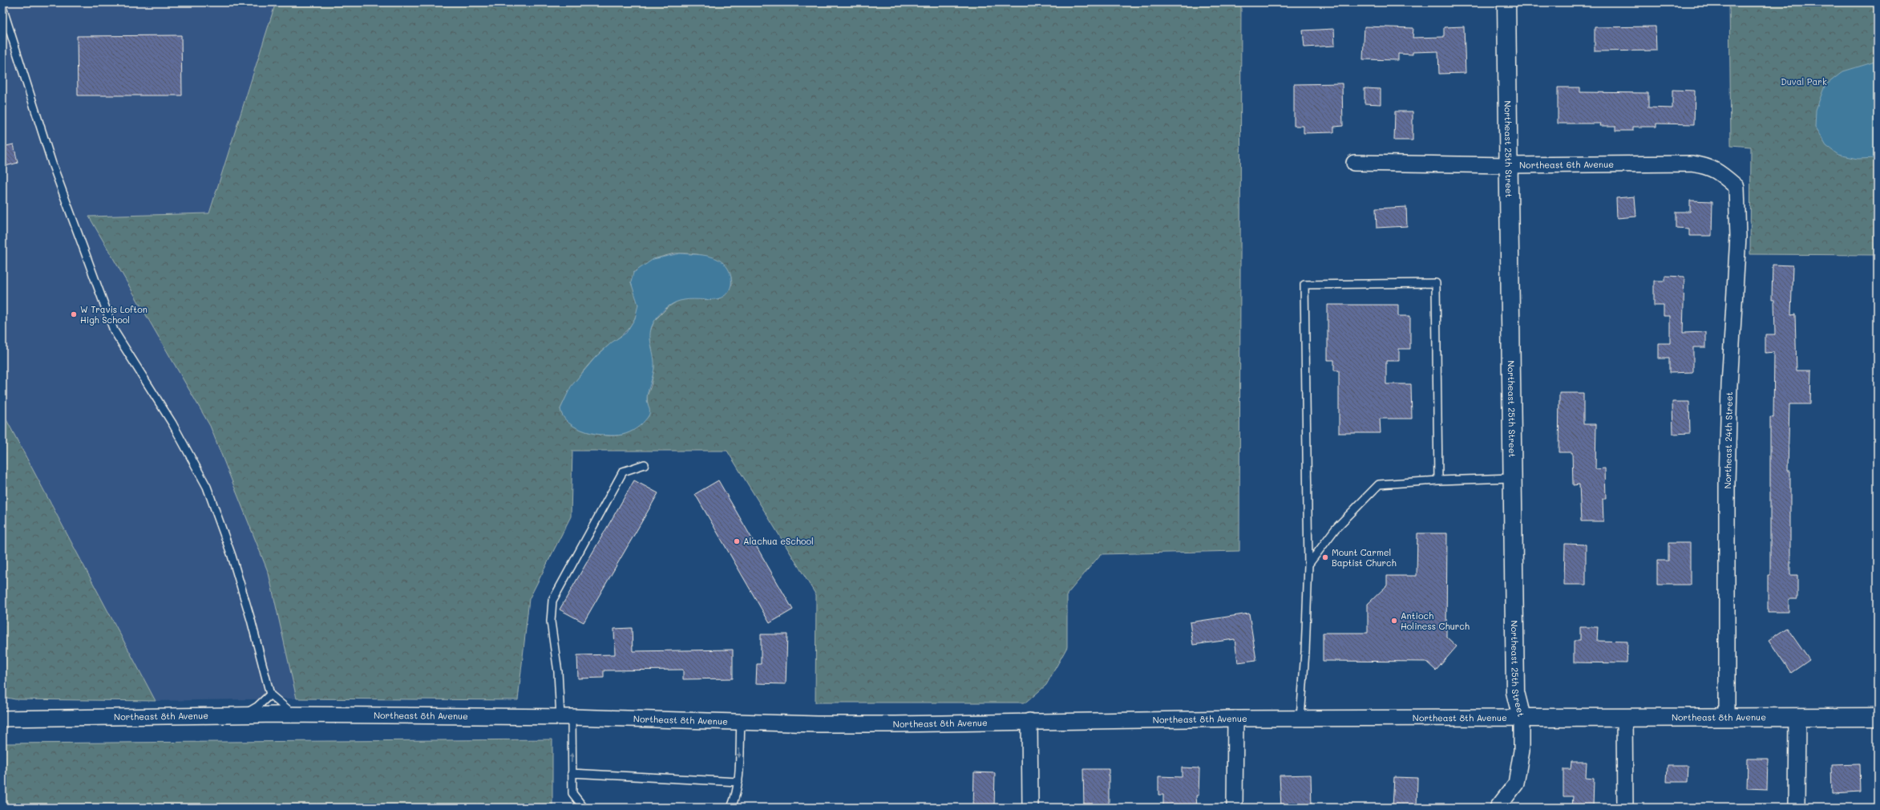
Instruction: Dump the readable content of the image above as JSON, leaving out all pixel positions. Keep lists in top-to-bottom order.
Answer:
{
  "streets": {
    "street": [
      "Northeast 25th Street",
      "Northeast 6th Avenue",
      "Northeast 24th Street",
      "Northeast 8th Avenue"
    ]
  },
  "crossings": [
    ["Northeast 25th Street", "Northeast 6th Avenue"],
    ["Northeast 25th Street", "Northeast 8th Avenue"],
    ["Northeast 6th Avenue", "Northeast 24th Street"],
    ["Northeast 24th Street", "Northeast 8th Avenue"]
  ],
  "parks": ["Duval Park"],
  "places": [
    "W Travis Lofton High School",
    "Alachua eSchool",
    "Mount Carmel Baptist Church",
    "Antioch Holiness Church"
  ]
}
